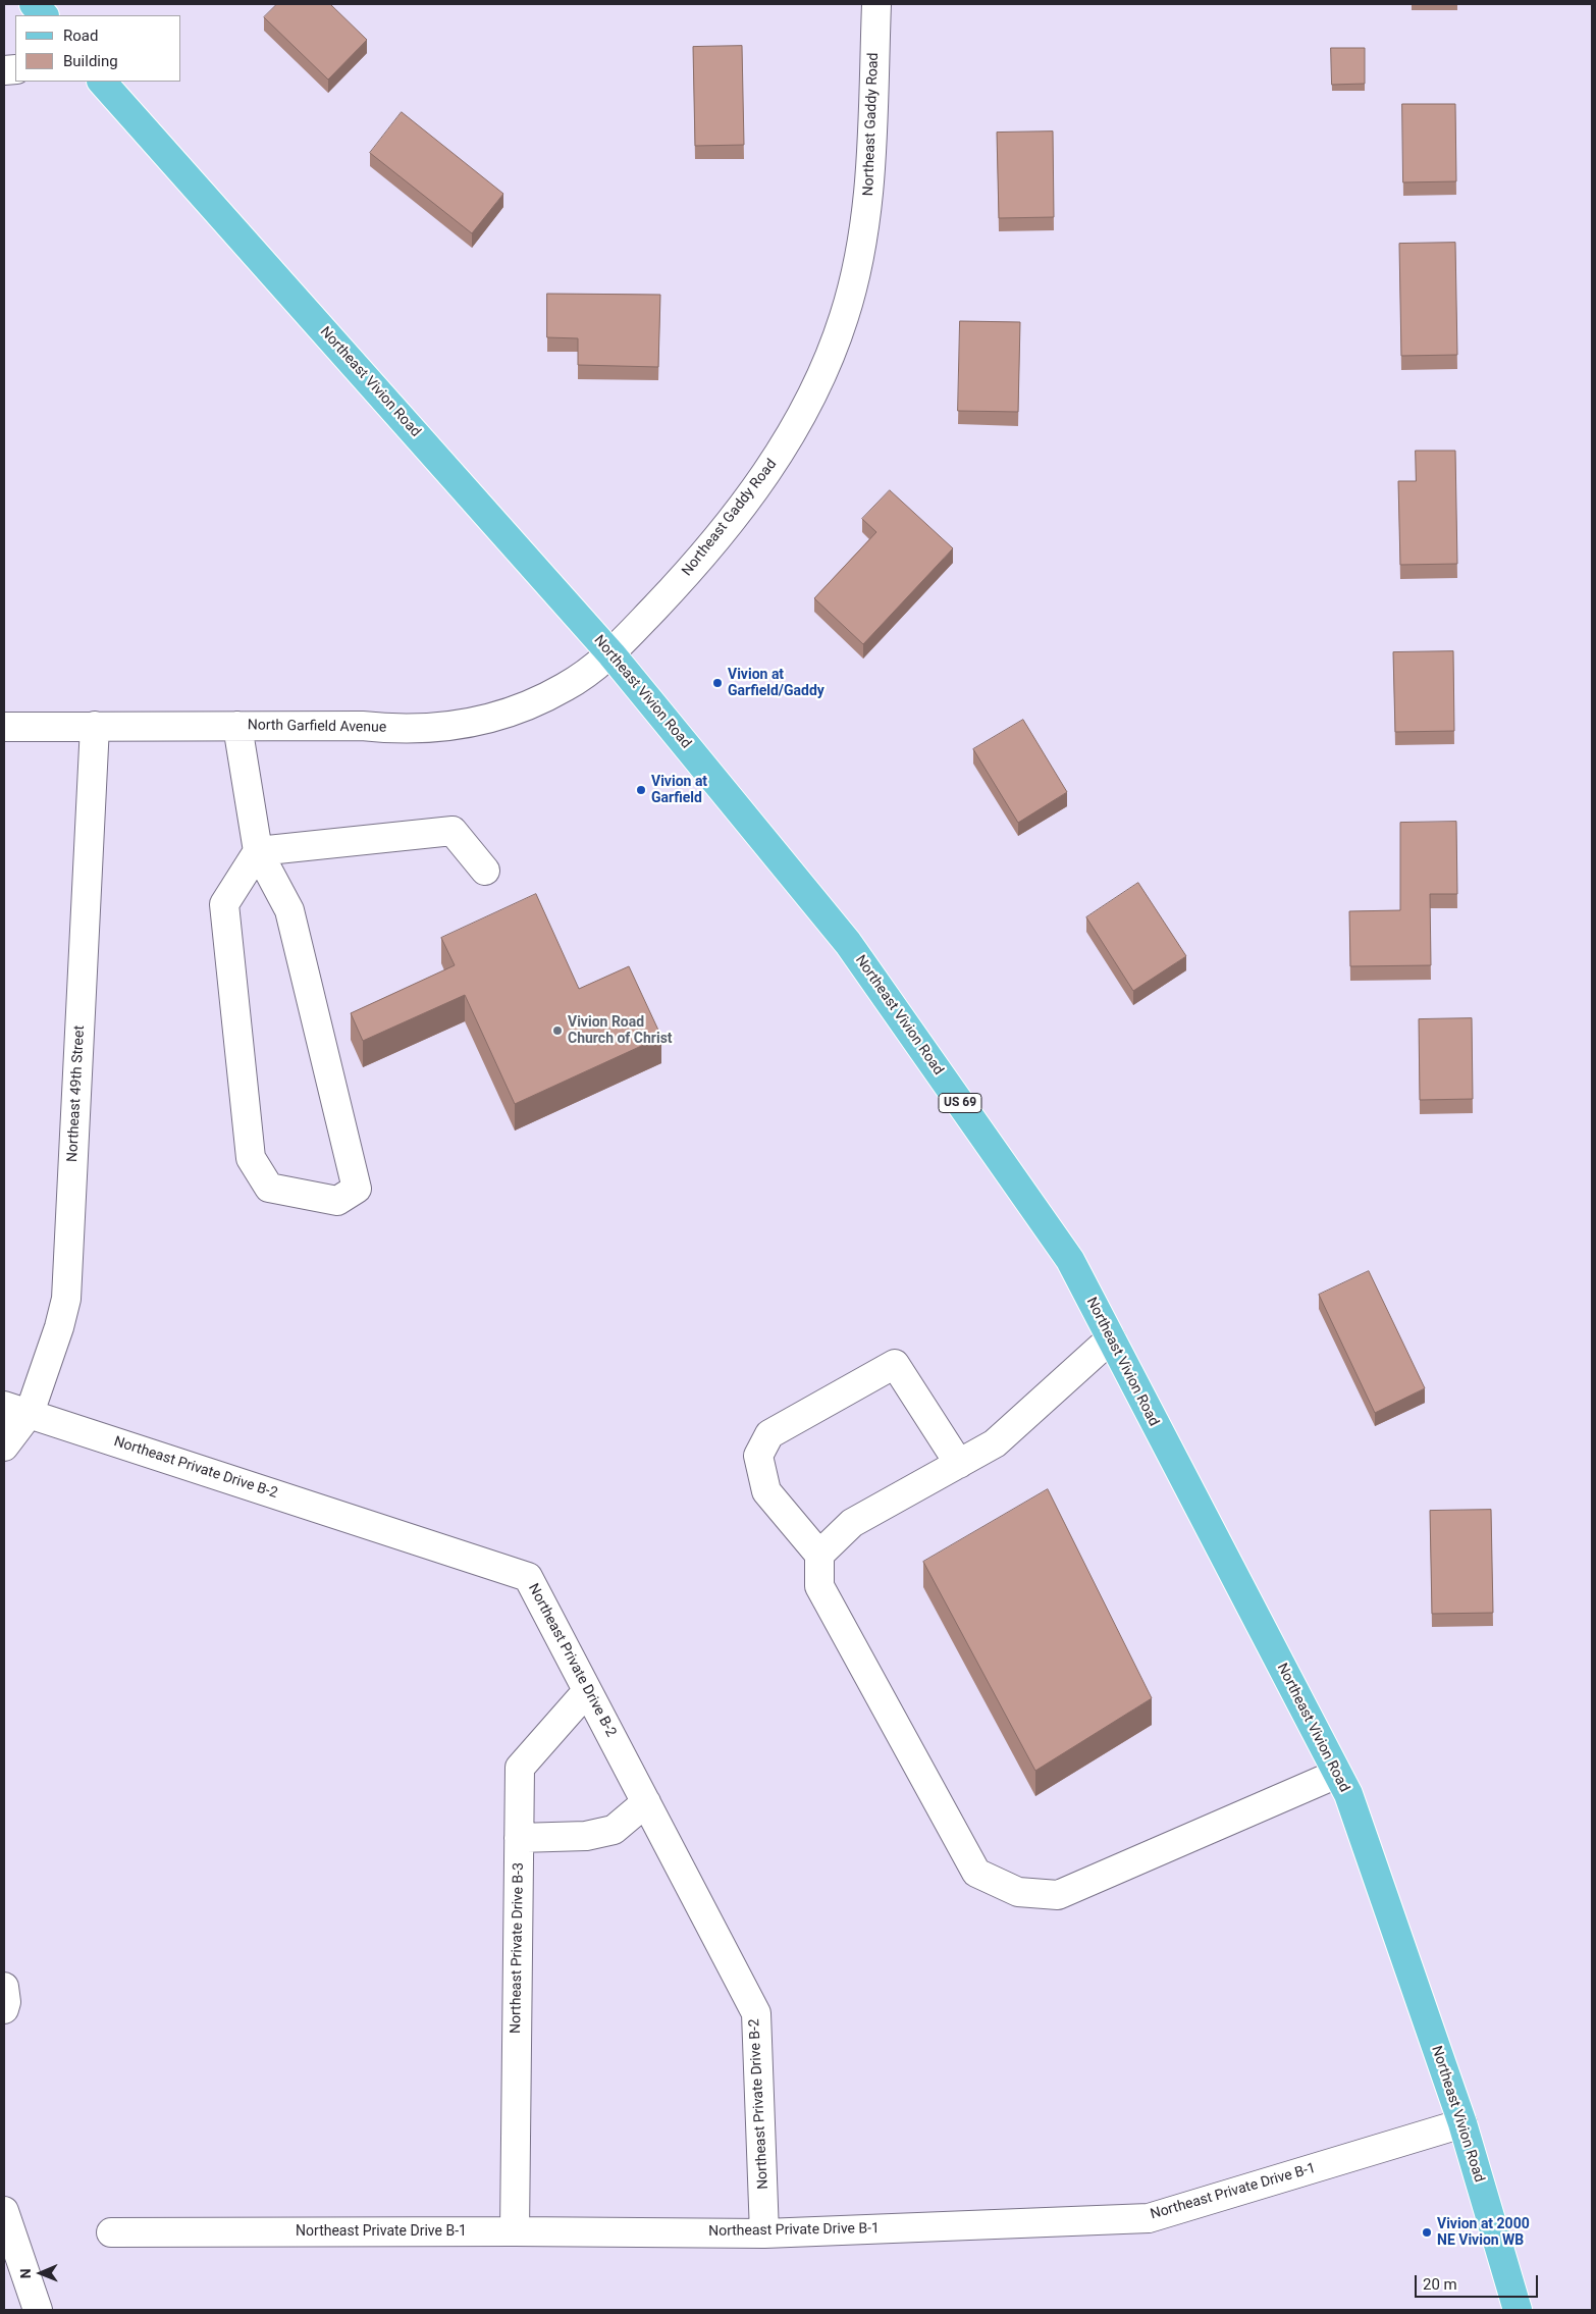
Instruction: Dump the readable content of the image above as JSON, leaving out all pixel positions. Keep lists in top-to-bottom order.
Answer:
{
  "streets": {
    "main road": ["Northeast Vivion Road", "US 69"],
    "street": [
      "Northeast Gaddy Road",
      "North Garfield Avenue",
      "Northeast 49th Street",
      "Northeast Private Drive B-2",
      "Northeast Private Drive B-3",
      "Northeast Private Drive B-1"
    ]
  },
  "crossings": [
    ["Northeast Gaddy Road", "Northeast Vivion Road"],
    ["Northeast Gaddy Road", "North Garfield Avenue"],
    ["Northeast Vivion Road", "North Garfield Avenue"],
    ["Northeast Vivion Road", "Northeast Private Drive B-1"],
    ["North Garfield Avenue", "Northeast 49th Street"],
    ["Northeast 49th Street", "Northeast Private Drive B-2"],
    ["Northeast Private Drive B-2", "Northeast Private Drive B-3"],
    ["Northeast Private Drive B-2", "Northeast Private Drive B-1"],
    ["Northeast Private Drive B-3", "Northeast Private Drive B-1"]
  ],
  "places": [
    "Vivion at Garfield/Gaddy",
    "Vivion at Garfield",
    "Vivion Road Church of Christ",
    "Vivion at 2000 NE Vivion WB"
  ],
  "legend": ["Road", "Building"],
  "scale_bar": "20 m",
  "north": "left"
}
